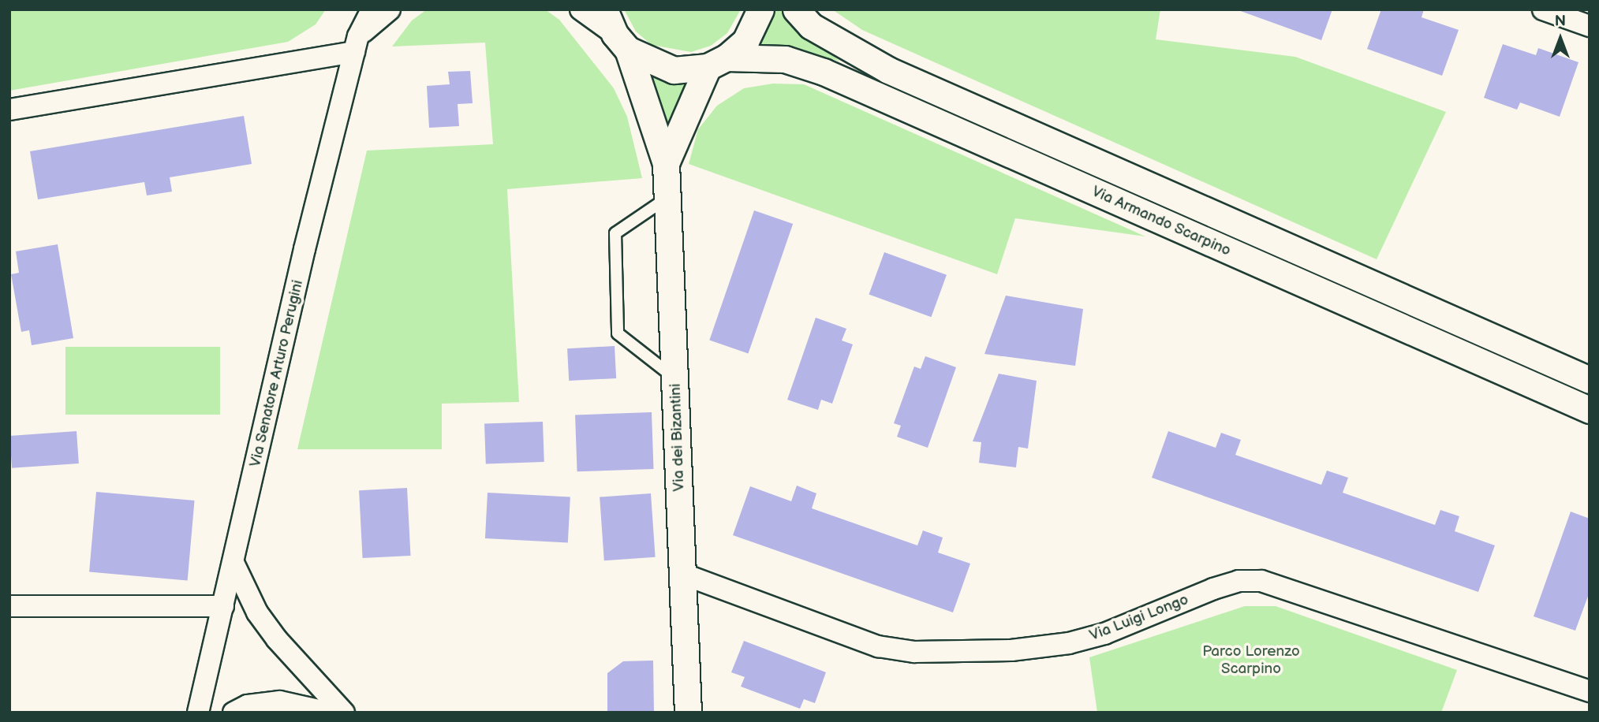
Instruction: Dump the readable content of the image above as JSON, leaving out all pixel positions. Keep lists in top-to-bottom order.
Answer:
{
  "streets": {
    "street": [
      "Via Armando Scarpino",
      "Via Senatore Arturo Perugini",
      "Via dei Bizantini",
      "Via Luigi Longo"
    ]
  },
  "crossings": [
    ["Via Armando Scarpino", "Via dei Bizantini"],
    ["Via dei Bizantini", "Via Luigi Longo"]
  ],
  "parks": ["Parco Lorenzo Scarpino"],
  "north": "top"
}
